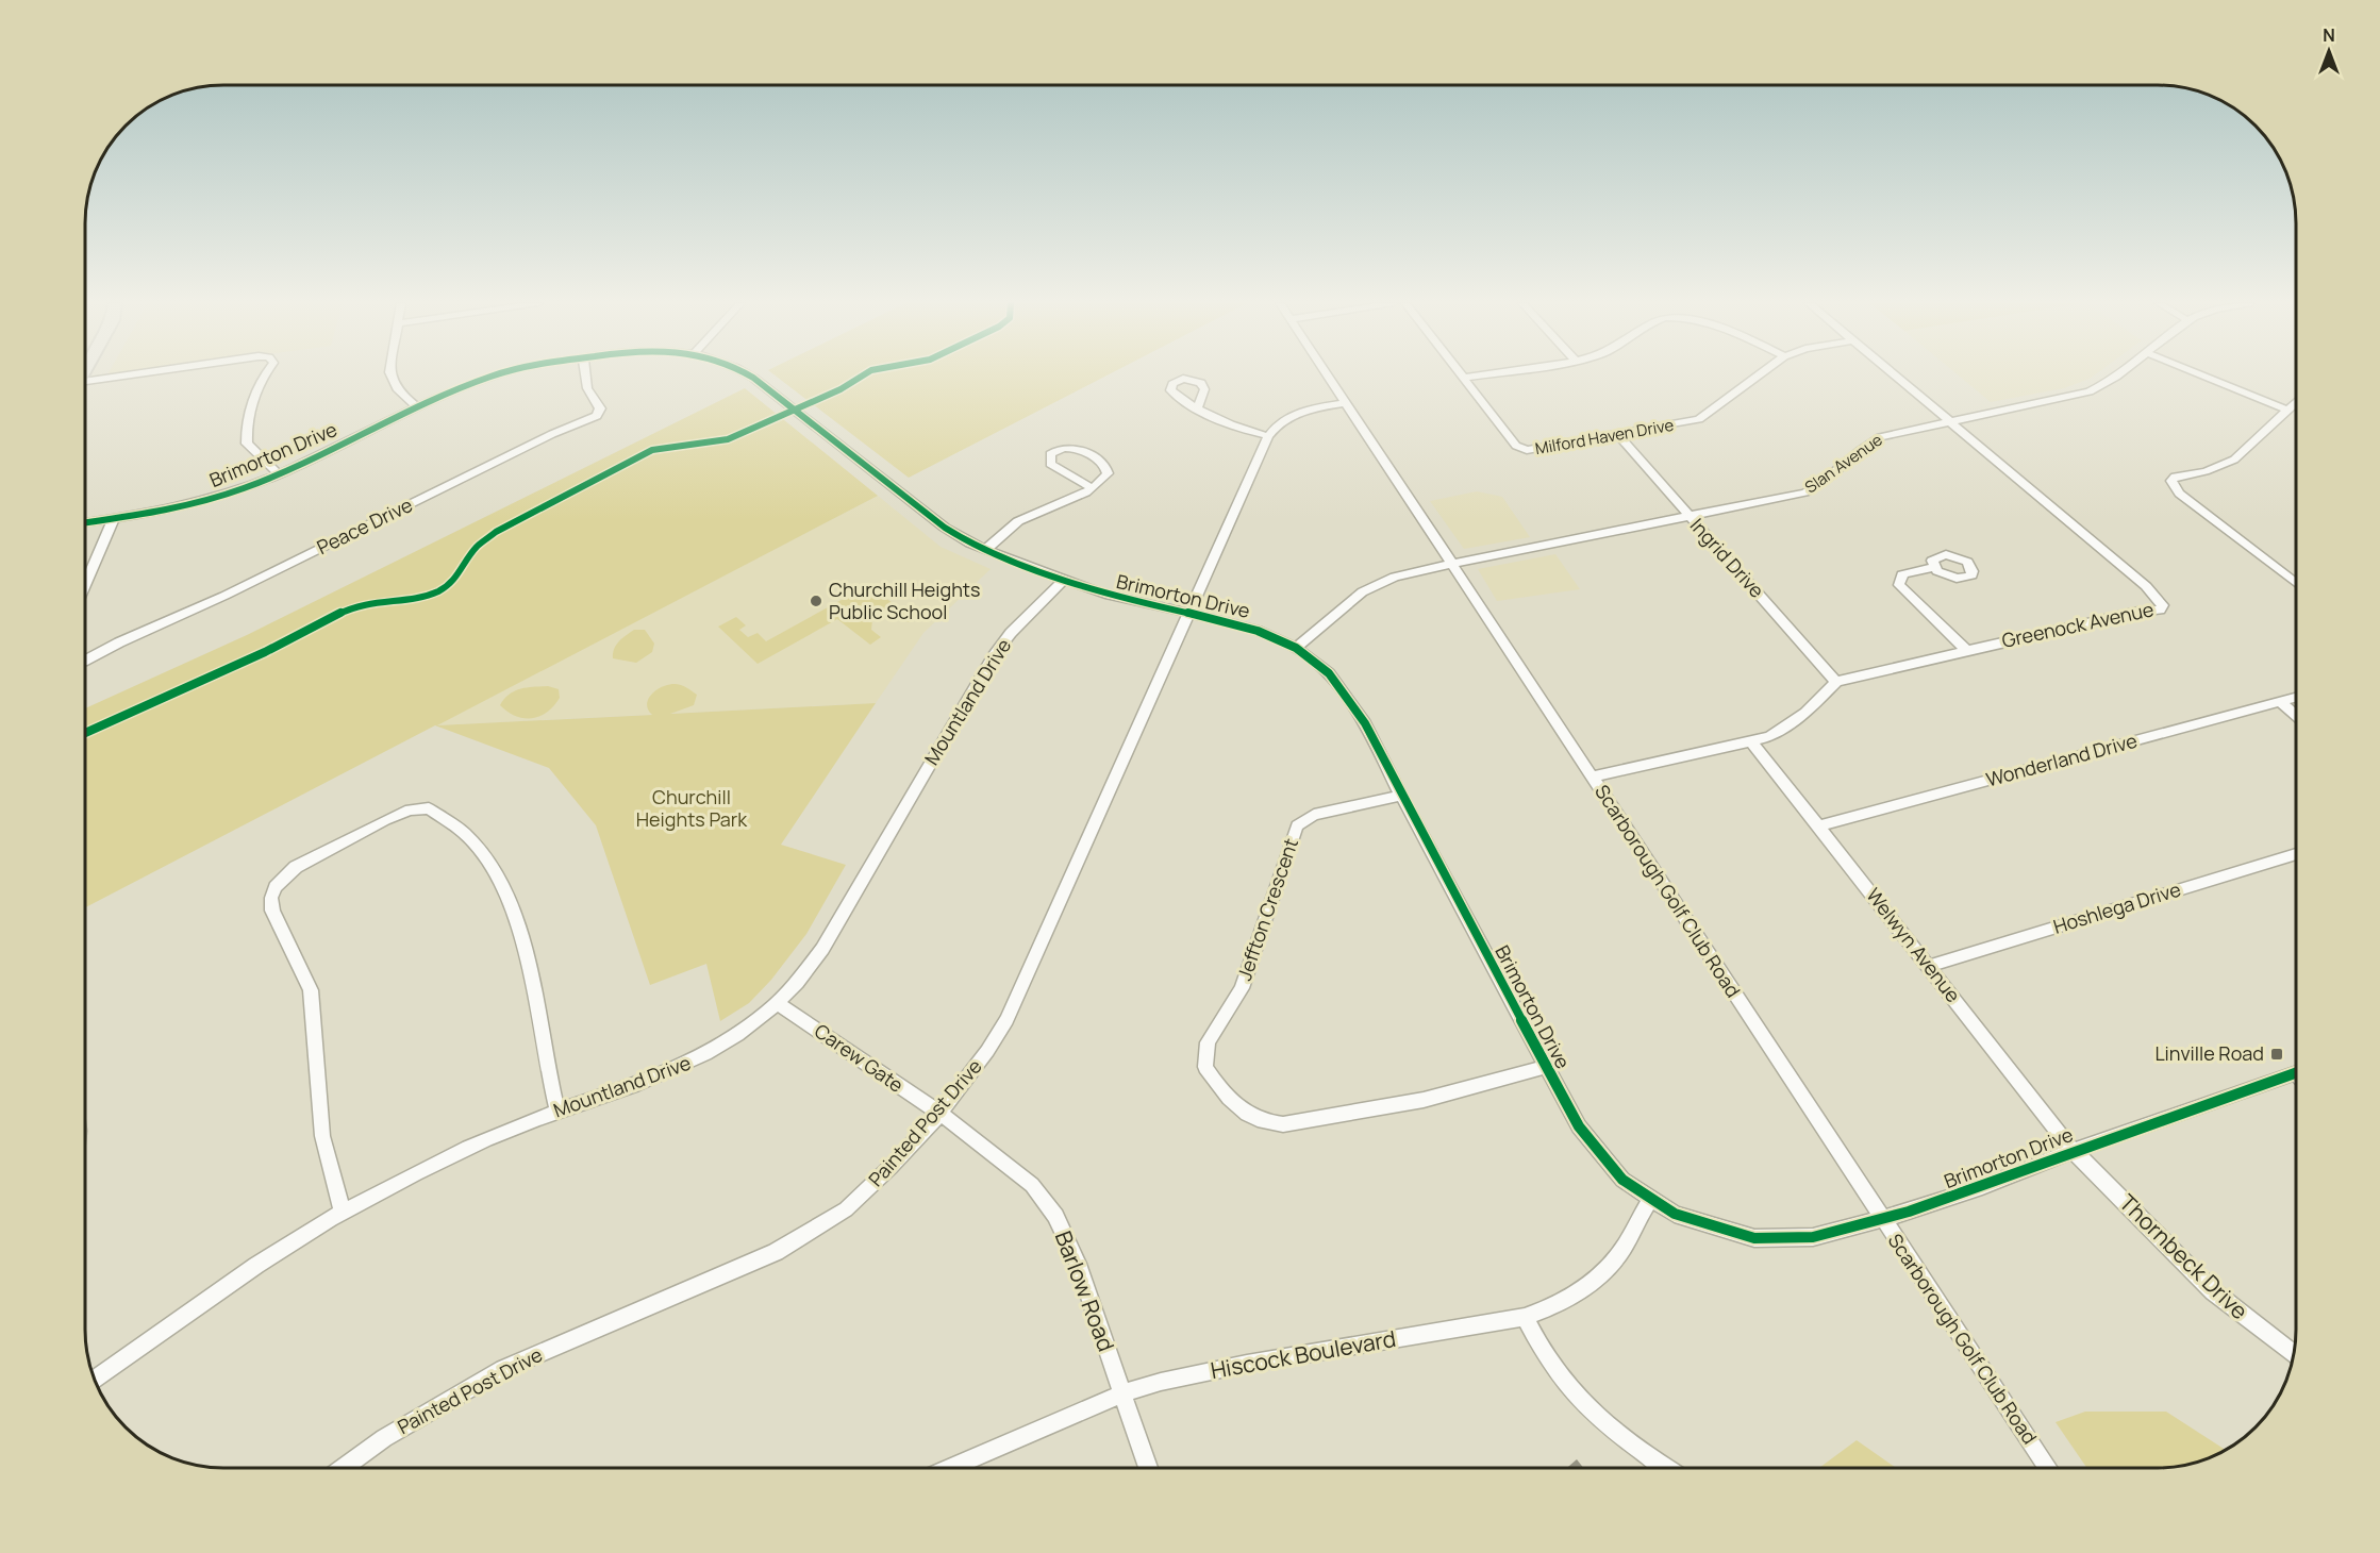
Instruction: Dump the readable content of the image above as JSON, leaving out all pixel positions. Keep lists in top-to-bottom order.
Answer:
{
  "streets": {
    "street": [
      "Milford Haven Drive",
      "Brimorton Drive",
      "Slan Avenue",
      "Peace Drive",
      "Ingrid Drive",
      "Greenock Avenue",
      "Mountland Drive",
      "Wonderland Drive",
      "Scarborough Golf Club Road",
      "Hoshlega Drive",
      "Jeffton Crescent",
      "Welwyn Avenue",
      "Carew Gate",
      "Painted Post Drive",
      "Thornbeck Drive",
      "Barlow Road",
      "Hiscock Boulevard"
    ]
  },
  "crossings": [
    ["Milford Haven Drive", "Ingrid Drive"],
    ["Brimorton Drive", "Slan Avenue"],
    ["Brimorton Drive", "Mountland Drive"],
    ["Brimorton Drive", "Scarborough Golf Club Road"],
    ["Brimorton Drive", "Jeffton Crescent"],
    ["Brimorton Drive", "Welwyn Avenue"],
    ["Brimorton Drive", "Painted Post Drive"],
    ["Brimorton Drive", "Thornbeck Drive"],
    ["Brimorton Drive", "Hiscock Boulevard"],
    ["Slan Avenue", "Ingrid Drive"],
    ["Slan Avenue", "Greenock Avenue"],
    ["Slan Avenue", "Scarborough Golf Club Road"],
    ["Ingrid Drive", "Greenock Avenue"],
    ["Mountland Drive", "Carew Gate"],
    ["Wonderland Drive", "Welwyn Avenue"],
    ["Scarborough Golf Club Road", "Painted Post Drive"],
    ["Hoshlega Drive", "Welwyn Avenue"],
    ["Welwyn Avenue", "Thornbeck Drive"],
    ["Carew Gate", "Painted Post Drive"],
    ["Carew Gate", "Barlow Road"],
    ["Painted Post Drive", "Barlow Road"],
    ["Barlow Road", "Hiscock Boulevard"]
  ],
  "parks": ["Churchill Heights Park"],
  "places": {
    "other": ["Churchill Heights Public School"],
    "transit": ["Linville Road"]
  },
  "north": "top"
}
